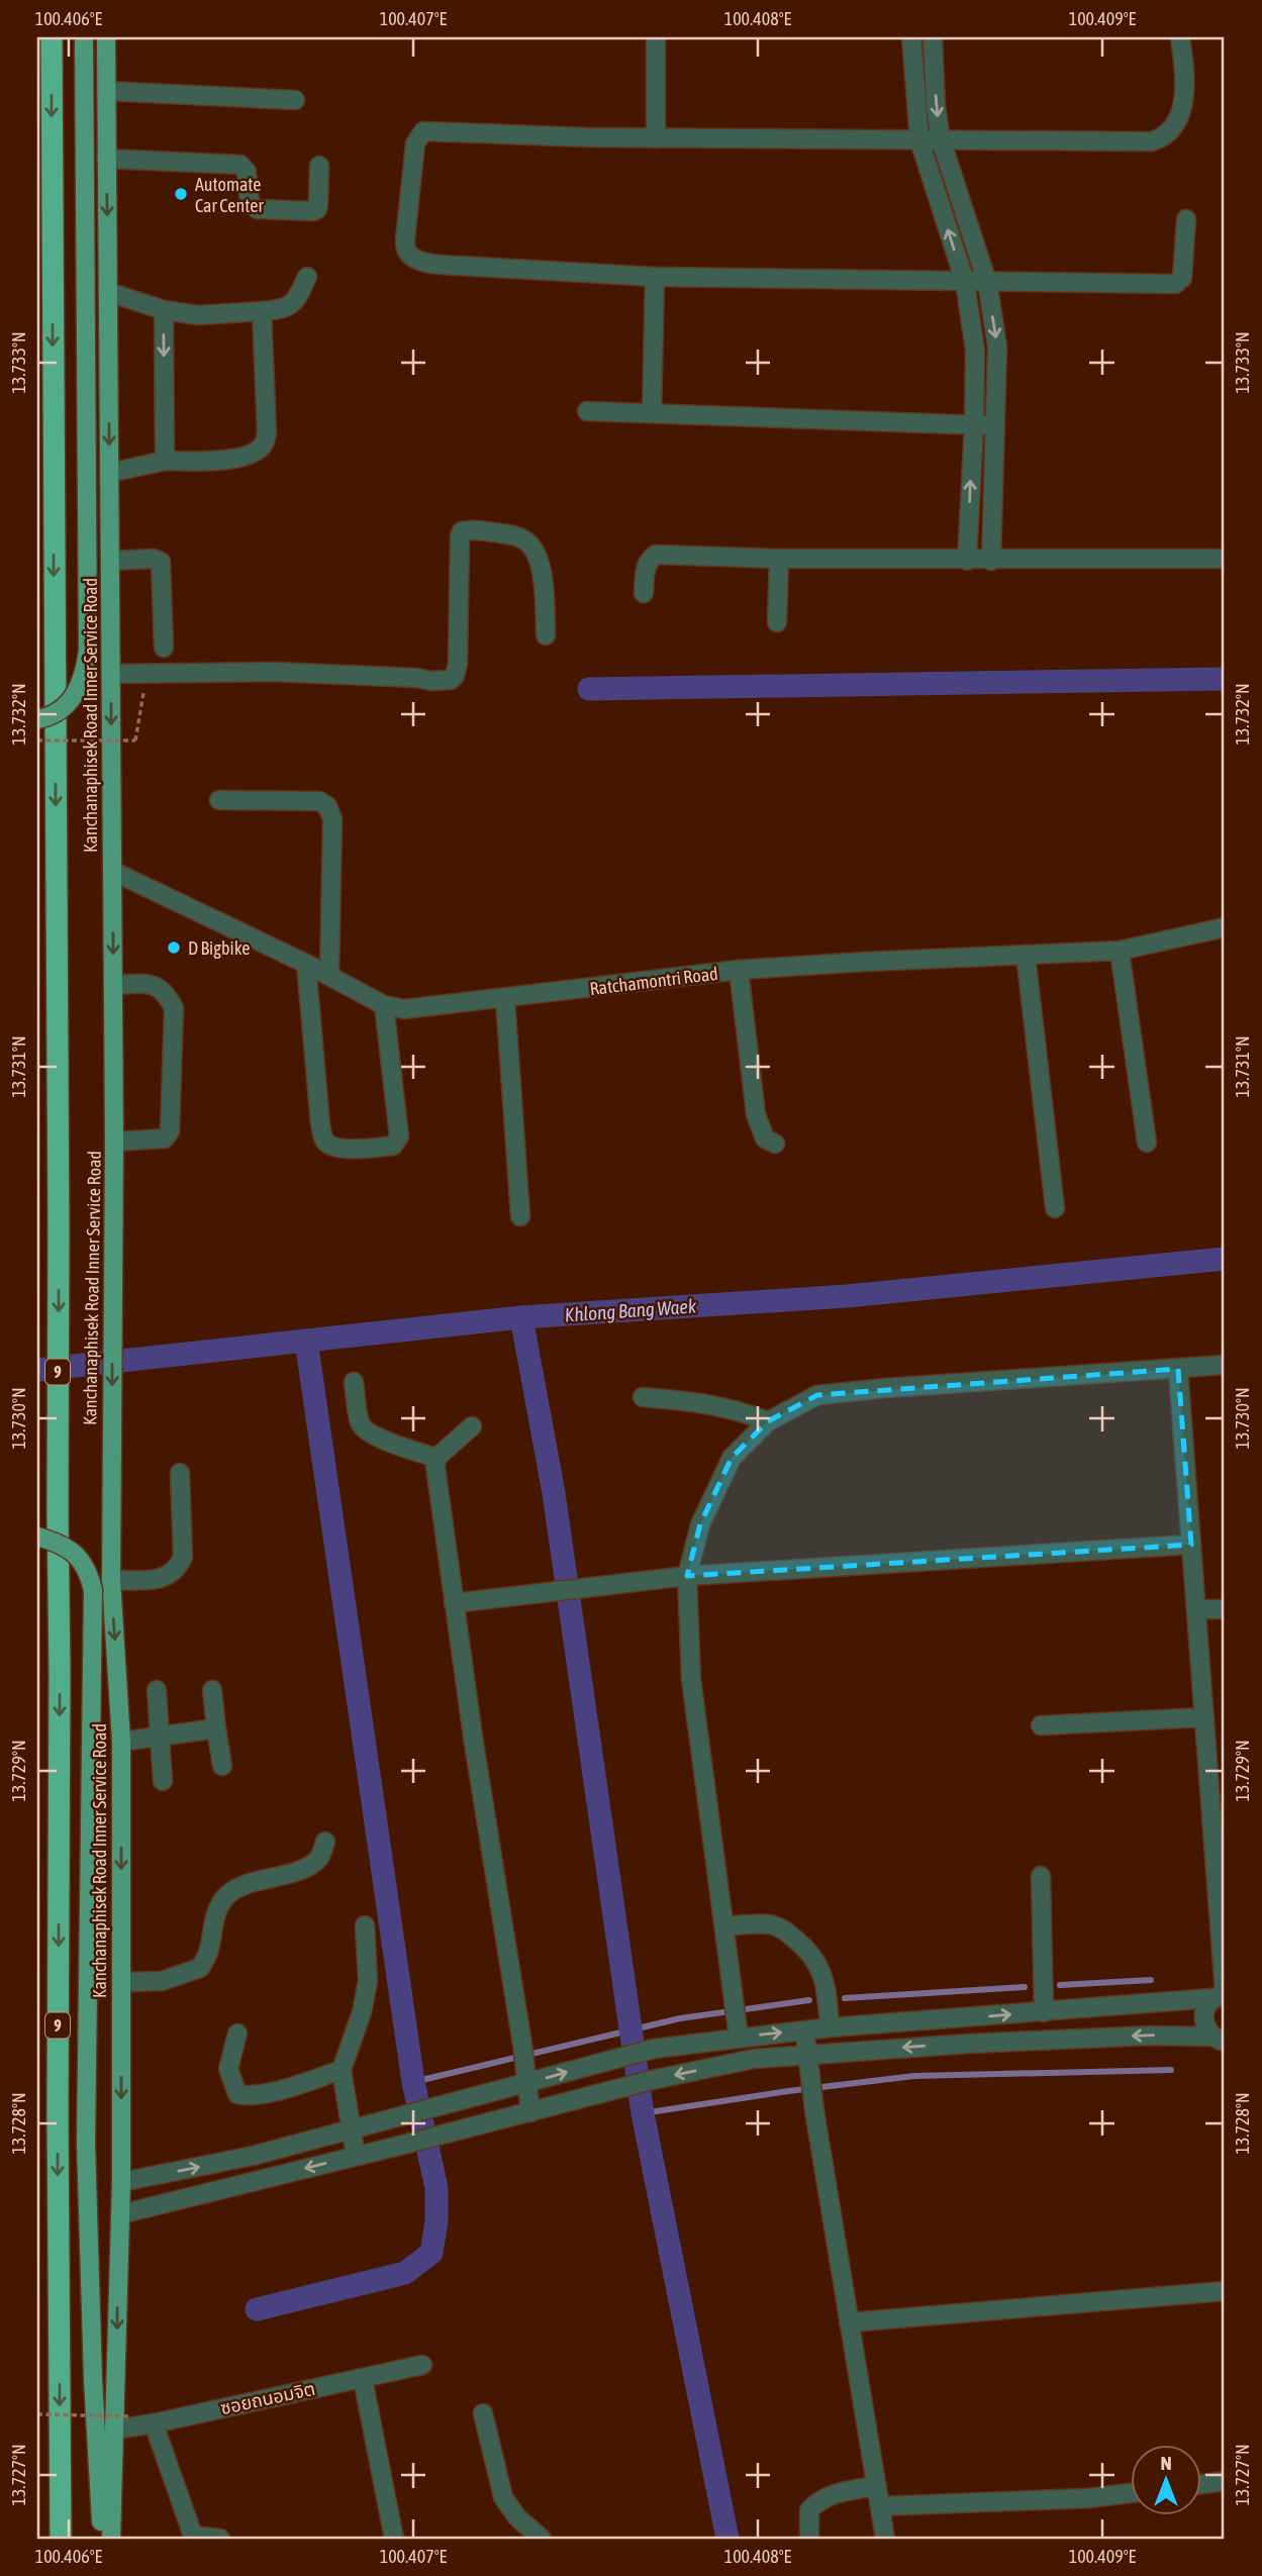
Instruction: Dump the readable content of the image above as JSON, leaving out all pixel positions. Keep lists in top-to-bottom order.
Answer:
{
  "streets": {
    "highway": ["9"],
    "main road": ["Kanchanaphisek Road Inner Service Road"],
    "street": ["Ratchamontri Road", "ซอยถนอมจิต"]
  },
  "crossings": [
    ["Kanchanaphisek Road Inner Service Road", "Ratchamontri Road"],
    ["Kanchanaphisek Road Inner Service Road", "ซอยถนอมจิต"]
  ],
  "water": ["Khlong Bang Waek"],
  "places": ["Automate Car Center", "D Bigbike"],
  "north": "top",
  "coordinates": [
    "100.406°E",
    "100.407°E",
    "100.408°E",
    "100.409°E",
    "13.733°N",
    "13.732°N",
    "13.731°N",
    "13.730°N",
    "13.729°N",
    "13.728°N",
    "13.727°N"
  ]
}
